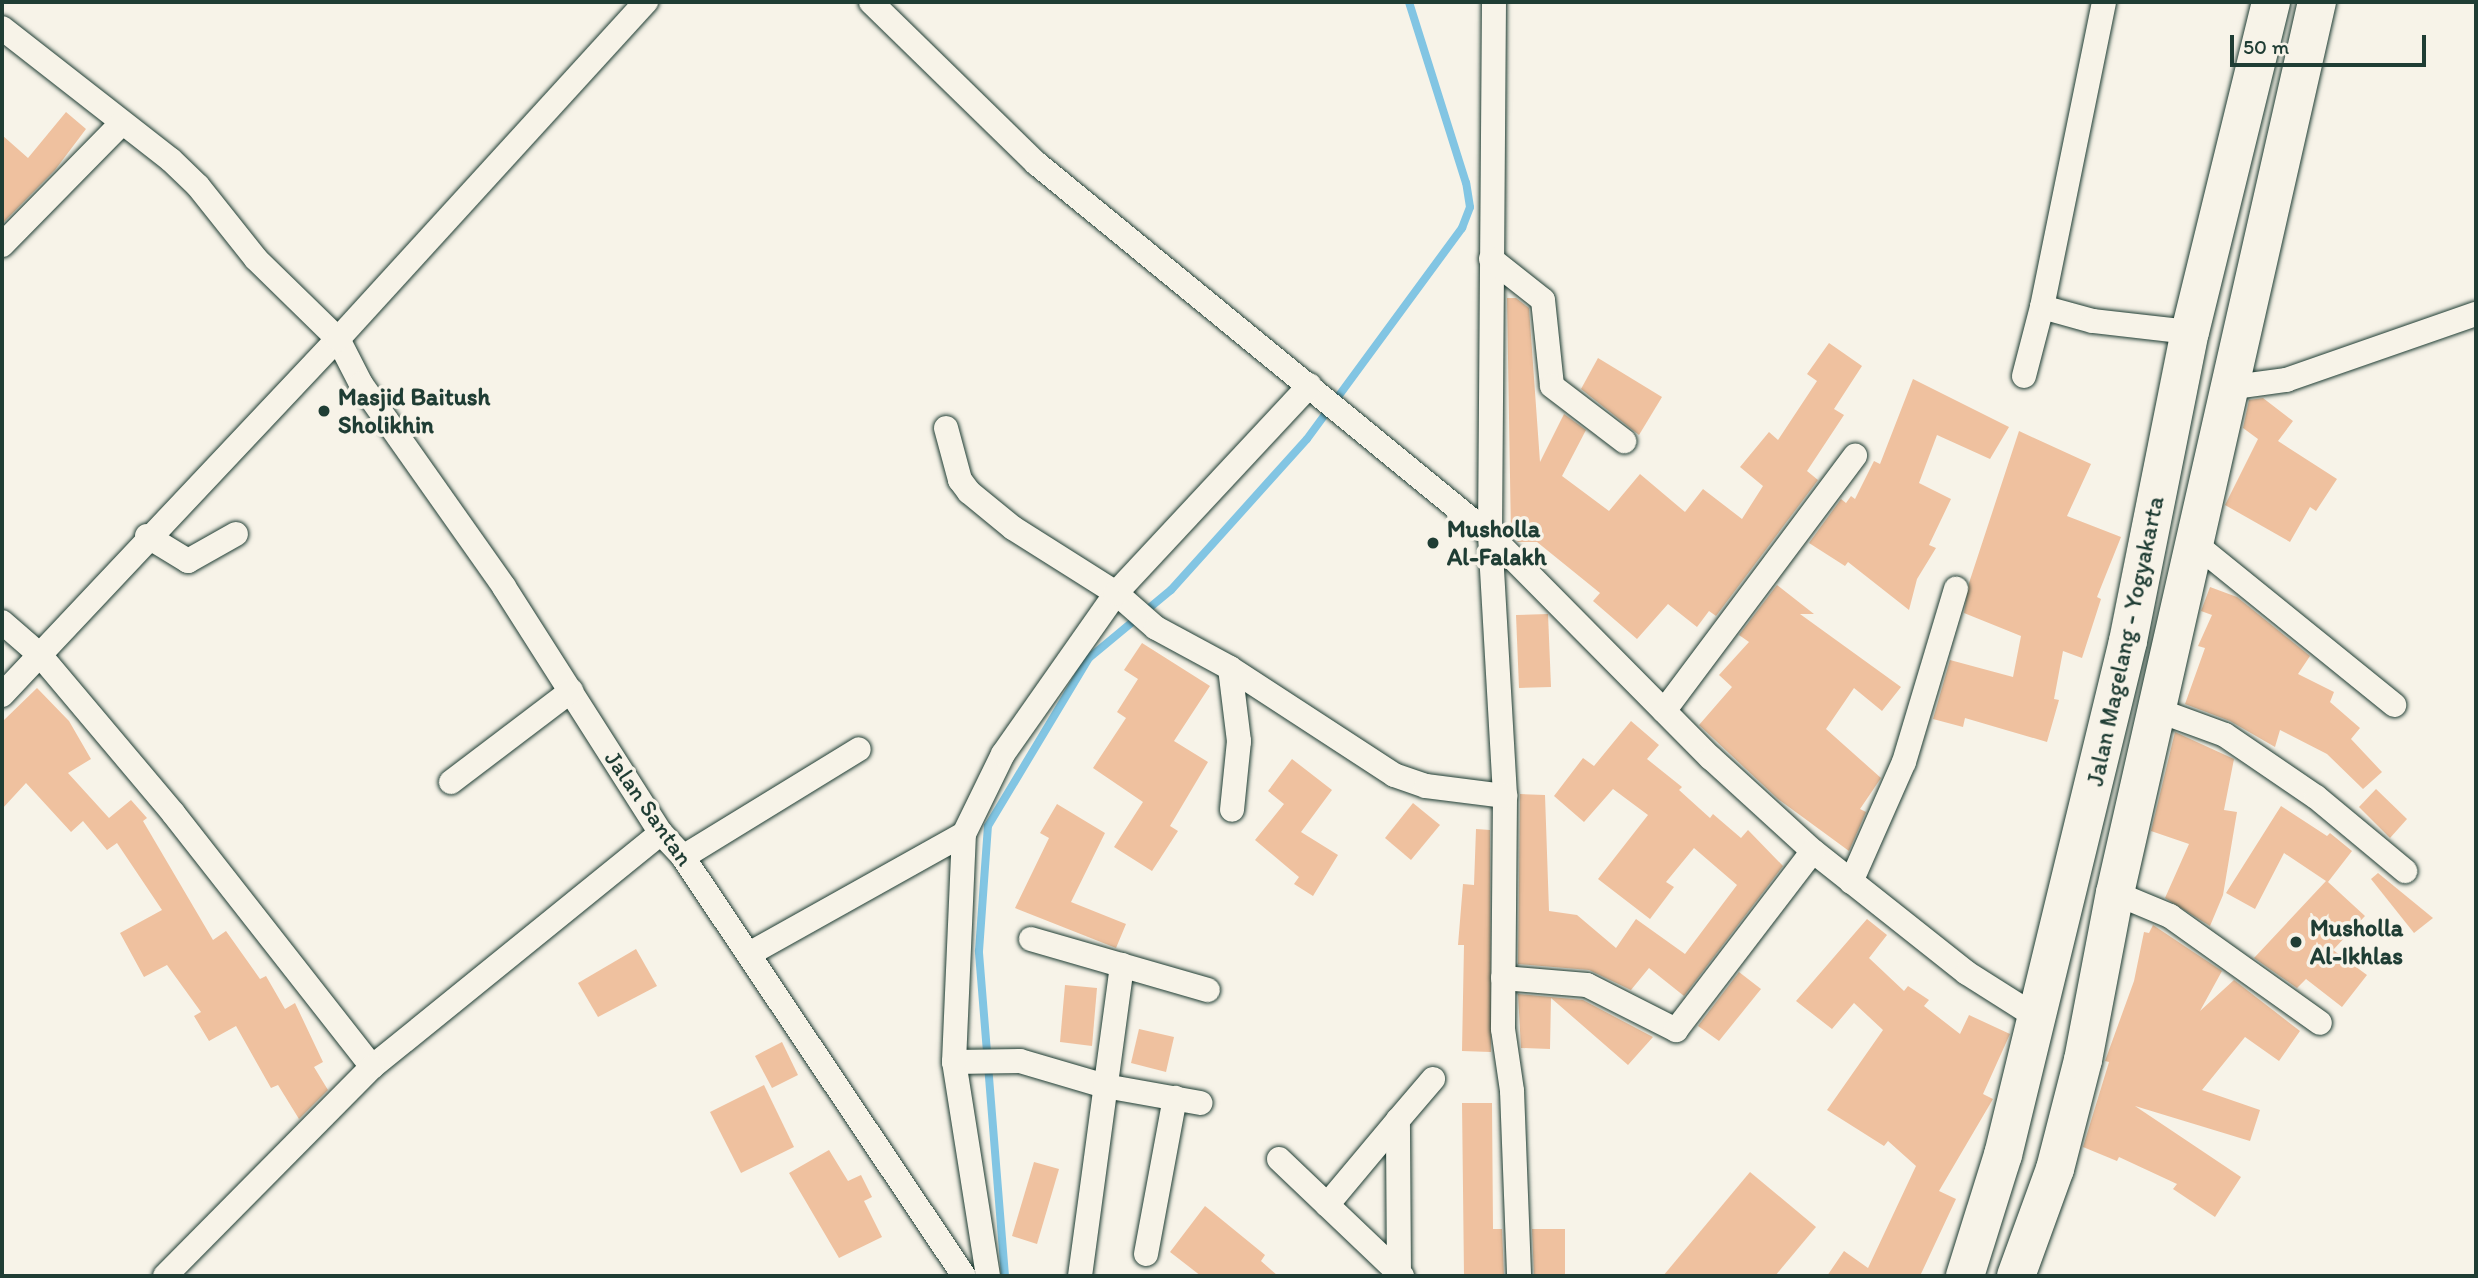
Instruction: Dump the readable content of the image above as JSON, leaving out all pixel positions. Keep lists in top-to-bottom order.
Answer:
{
  "streets": {
    "highway": ["Jalan Magelang - Yogyakarta"],
    "street": ["Jalan Santan"]
  },
  "places": ["Masjid Baitush Sholikhin", "Musholla Al-Falakh", "Musholla Al-Ikhlas"],
  "scale_bar": "50 m"
}
